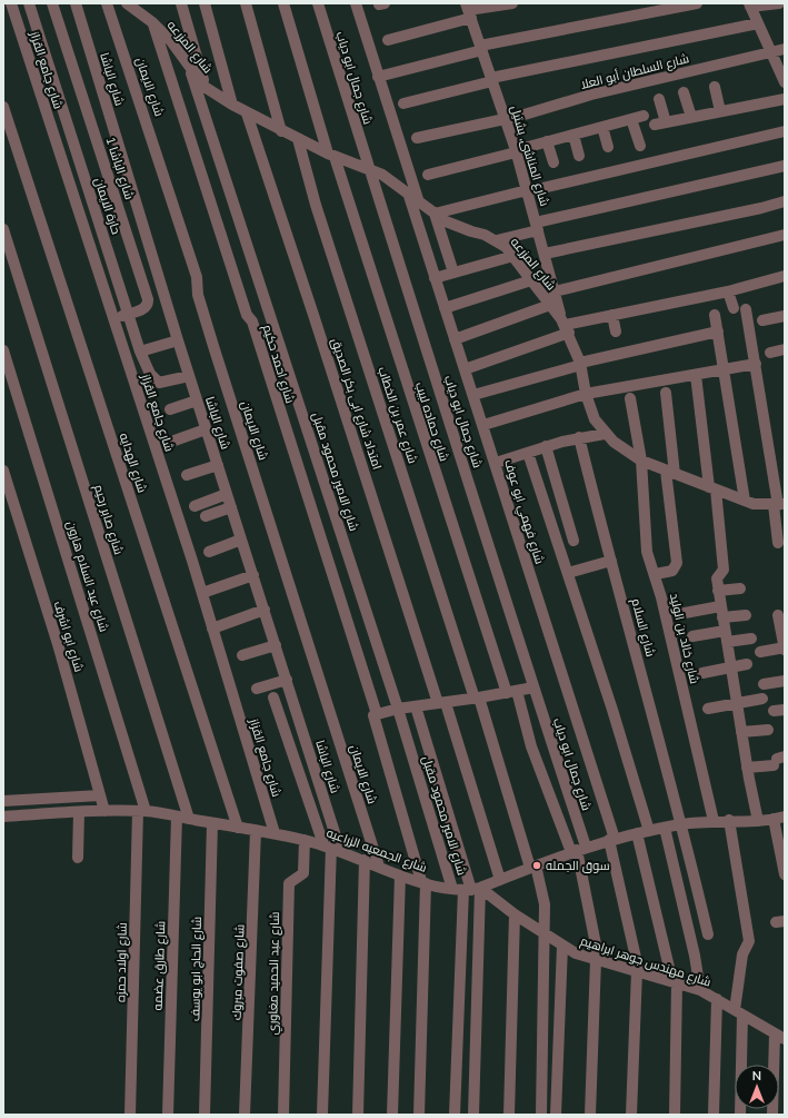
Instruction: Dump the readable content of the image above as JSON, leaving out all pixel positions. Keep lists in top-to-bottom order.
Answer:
{
  "streets": {
    "street": [
      "شارع المزرعه",
      "شارع جامع القزاز",
      "شارع السلطان أبو العلا",
      "شارع جمال ابو دياب",
      "شارع الباشا",
      "شارع الايمان",
      "شارع المناشى, بشتيل",
      "شارع الباشا 1",
      "حارة الايمان",
      "شارع احمد حكيم",
      "امتداد شارع ابى بكر الصديق",
      "شارع عمر بن الخطاب",
      "شارع حماده لبيب",
      "شارع الهدايه",
      "شارع الامير محمود مقبل",
      "شارع فهمي ابو عوف",
      "شارع صابر رحيم",
      "شارع عبد السلام هارون",
      "شارع السلام",
      "شارع ابو اشرف",
      "شارع خالد بن الوليد",
      "شارع الجمعيه الزراعيه",
      "شارع مهندس جوهر ابراهيم",
      "شارع اولاد حمزه",
      "شارع طارق عضمه",
      "شارع الحاج ابو يوسف",
      "شارع صفوت مبروك",
      "شارع عبد الحميد مغاوري"
    ]
  },
  "crossings": [
    ["شارع المزرعه", "شارع جمال ابو دياب"],
    ["شارع المزرعه", "شارع المناشى, بشتيل"],
    ["شارع المزرعه", "شارع احمد حكيم"],
    ["شارع المزرعه", "امتداد شارع ابى بكر الصديق"],
    ["شارع المزرعه", "شارع عمر بن الخطاب"],
    ["شارع المزرعه", "شارع حماده لبيب"],
    ["شارع المزرعه", "شارع الامير محمود مقبل"],
    ["شارع المزرعه", "شارع فهمي ابو عوف"],
    ["شارع المزرعه", "شارع خالد بن الوليد"],
    ["شارع جامع القزاز", "شارع الباشا 1"],
    ["شارع جامع القزاز", "شارع الجمعيه الزراعيه"],
    ["شارع السلطان أبو العلا", "شارع المناشى, بشتيل"],
    ["شارع جمال ابو دياب", "شارع حماده لبيب"],
    ["شارع الباشا", "حارة الايمان"],
    ["شارع الباشا", "شارع الجمعيه الزراعيه"],
    ["شارع الايمان", "شارع الجمعيه الزراعيه"],
    ["شارع الباشا 1", "حارة الايمان"],
    ["شارع احمد حكيم", "شارع الجمعيه الزراعيه"],
    ["شارع عمر بن الخطاب", "شارع مهندس جوهر ابراهيم"],
    ["شارع الهدايه", "شارع الجمعيه الزراعيه"],
    ["شارع الامير محمود مقبل", "شارع الجمعيه الزراعيه"],
    ["شارع الامير محمود مقبل", "شارع مهندس جوهر ابراهيم"],
    ["شارع فهمي ابو عوف", "شارع مهندس جوهر ابراهيم"],
    ["شارع صابر رحيم", "شارع الجمعيه الزراعيه"],
    ["شارع عبد السلام هارون", "شارع الجمعيه الزراعيه"],
    ["شارع عبد السلام هارون", "شارع اولاد حمزه"],
    ["شارع ابو اشرف", "شارع الجمعيه الزراعيه"],
    ["شارع الجمعيه الزراعيه", "شارع مهندس جوهر ابراهيم"],
    ["شارع الجمعيه الزراعيه", "شارع اولاد حمزه"],
    ["شارع الجمعيه الزراعيه", "شارع طارق عضمه"],
    ["شارع الجمعيه الزراعيه", "شارع الحاج ابو يوسف"],
    ["شارع الجمعيه الزراعيه", "شارع صفوت مبروك"],
    ["شارع الجمعيه الزراعيه", "شارع عبد الحميد مغاوري"]
  ],
  "places": ["سوق الجمله"],
  "north": "top"
}
